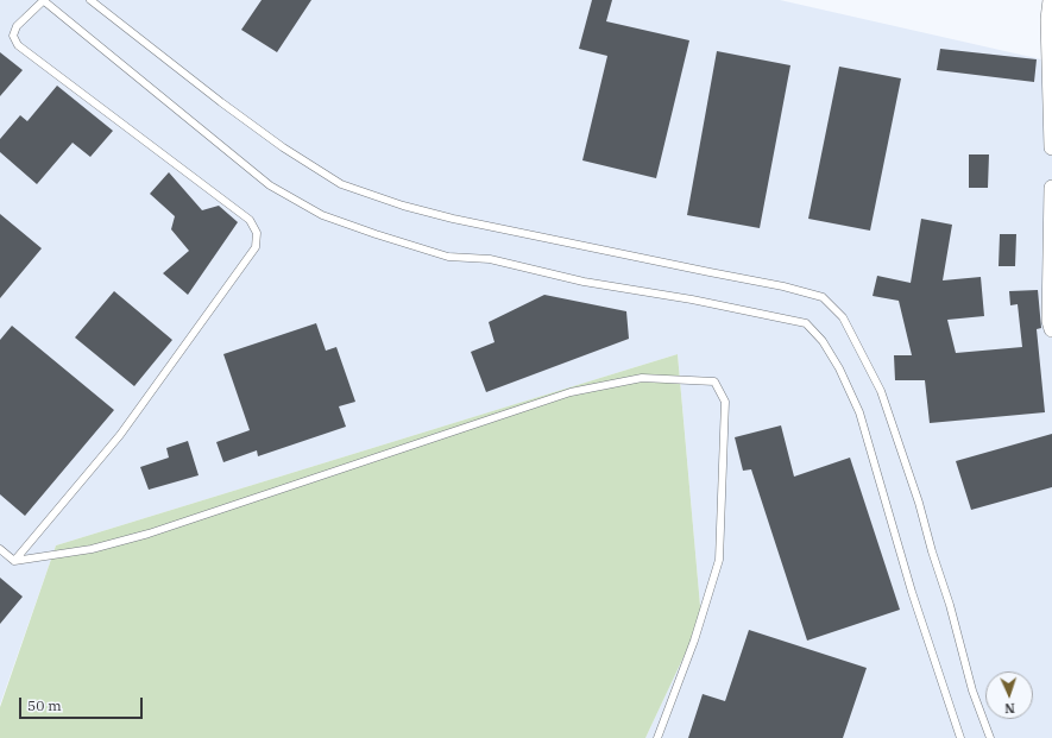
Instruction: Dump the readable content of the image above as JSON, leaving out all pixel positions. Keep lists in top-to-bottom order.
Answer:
{
  "scale_bar": "50 m",
  "north": "bottom"
}
